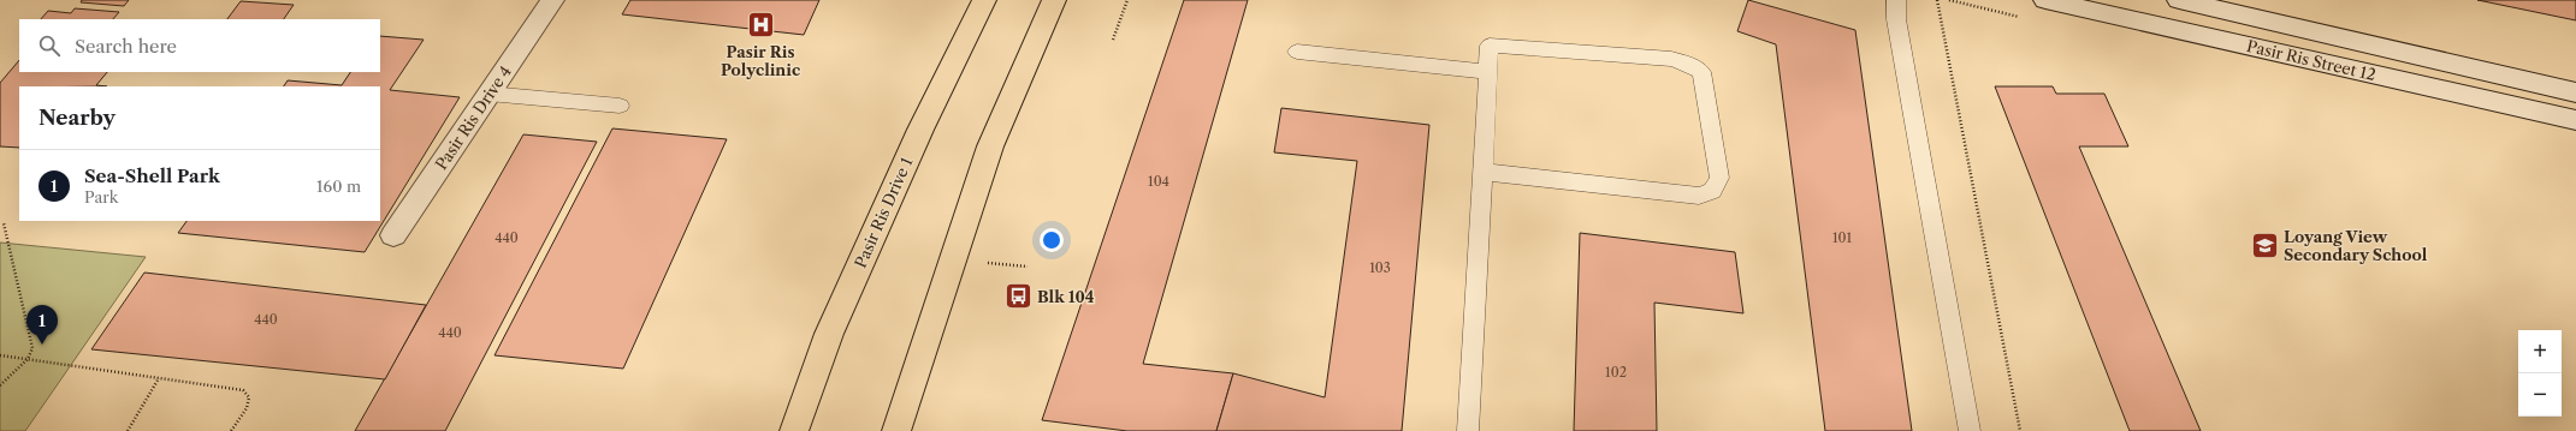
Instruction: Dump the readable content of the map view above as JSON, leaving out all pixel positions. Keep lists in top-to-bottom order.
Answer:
{
  "streets": {
    "main road": ["Pasir Ris Drive 1"],
    "street": ["Pasir Ris Street 12", "Pasir Ris Drive 4"]
  },
  "places": {
    "hospital": ["Pasir Ris Polyclinic"],
    "school or university": ["Loyang View Secondary School"],
    "bus stop": ["Blk 104"]
  },
  "house_numbers": [
    "104",
    "440",
    "101",
    "103",
    "440",
    "440",
    "102"
  ],
  "page": {
    "search": "Search here",
    "heading": "Nearby",
    "list": [
      {
        "mark": "1",
        "name": "Sea-Shell Park",
        "note": "Park",
        "value": "160 m"
      }
    ],
    "pins": "1",
    "map_buttons": ["+", "−"]
  }
}
